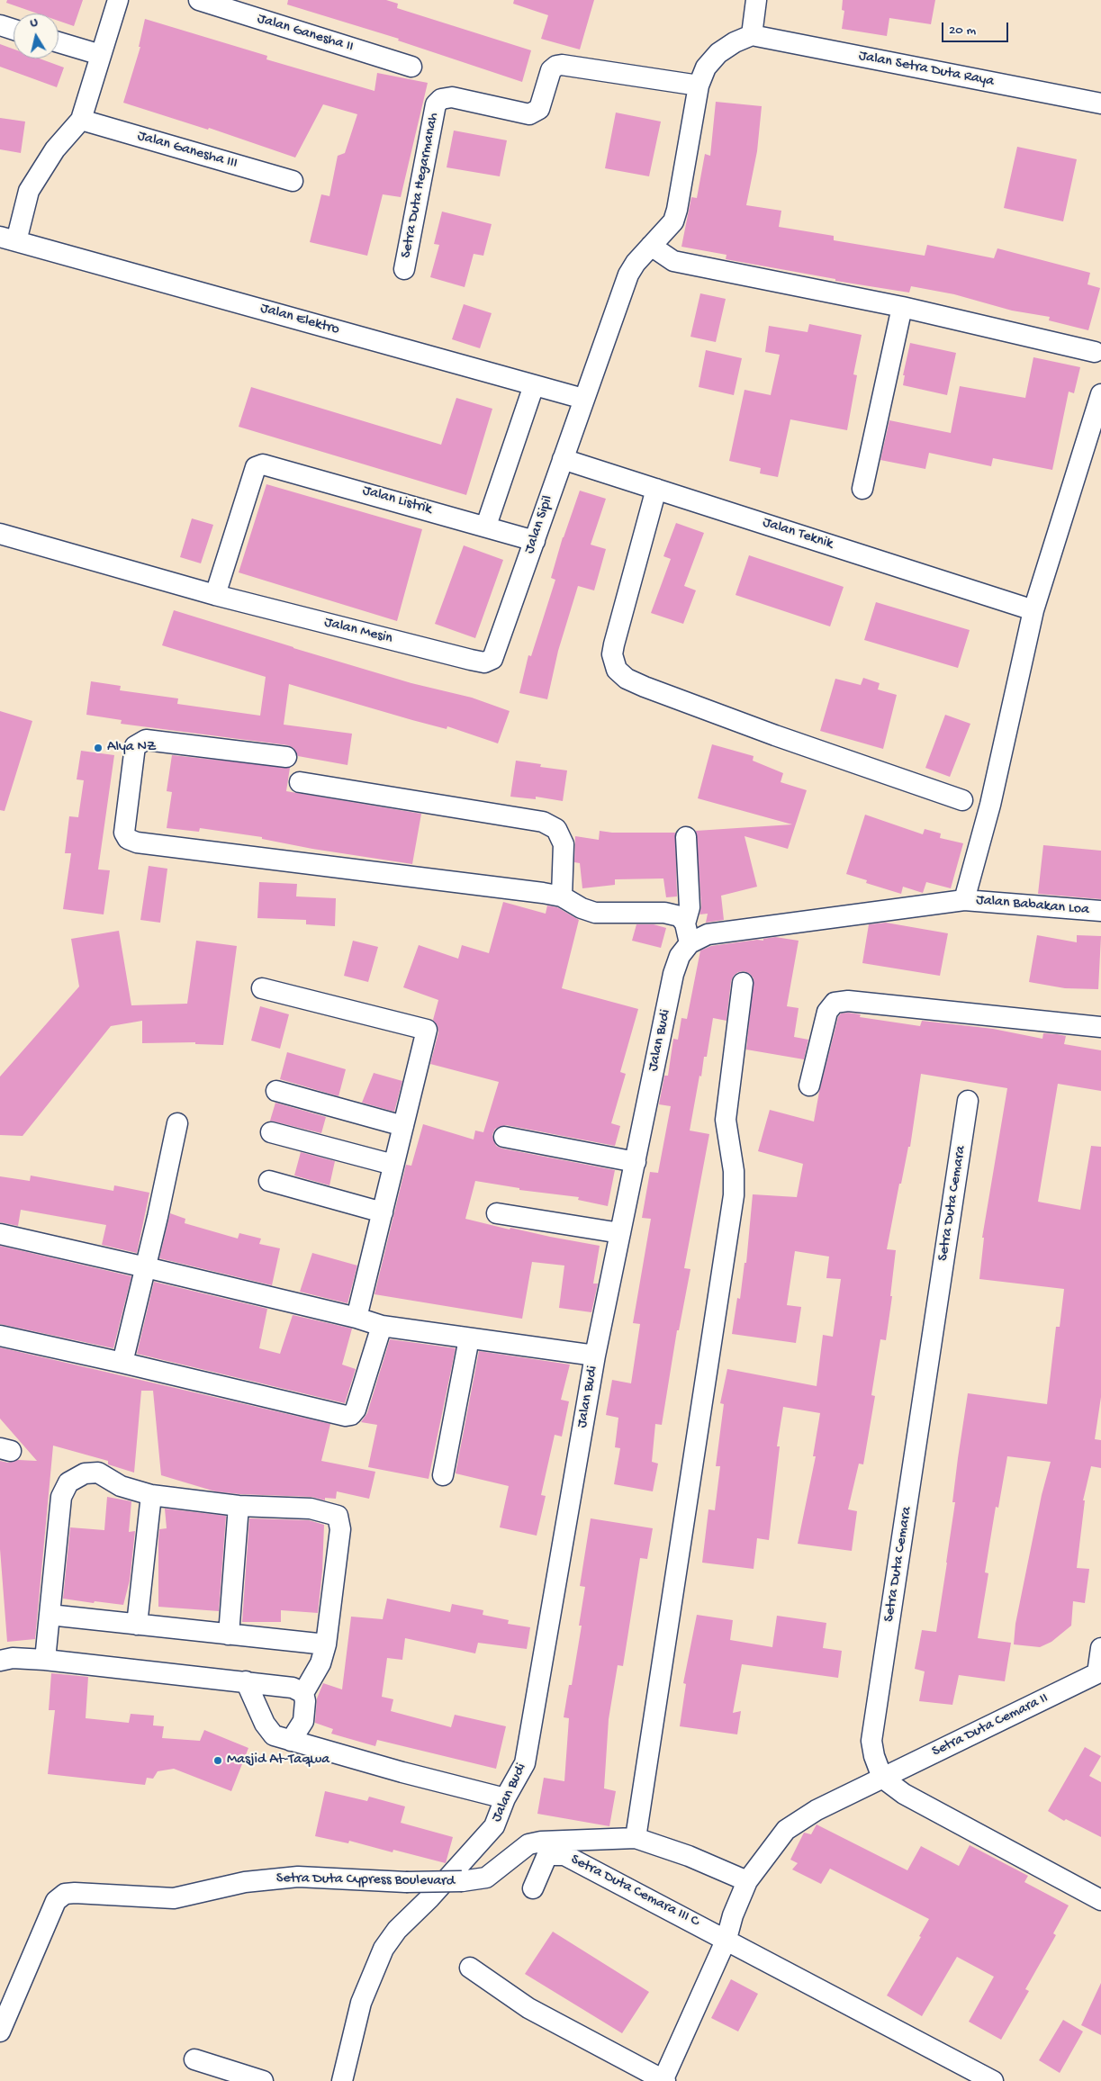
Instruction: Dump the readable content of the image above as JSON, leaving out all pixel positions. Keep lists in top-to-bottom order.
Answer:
{
  "streets": {
    "street": [
      "Jalan Ganesha II",
      "Jalan Setra Duta Raya",
      "Jalan Ganesha III",
      "Setra Duta Hegarmanah",
      "Jalan Elektro",
      "Jalan Listrik",
      "Jalan Sipil",
      "Jalan Teknik",
      "Jalan Mesin",
      "Jalan Babakan Loa",
      "Jalan Budi",
      "Setra Duta Cemara",
      "Setra Duta Cemara II",
      "Setra Duta Cypress Boulevard",
      "Setra Duta Cemara III C"
    ]
  },
  "crossings": [
    ["Jalan Setra Duta Raya", "Jalan Sipil"],
    ["Setra Duta Hegarmanah", "Jalan Sipil"],
    ["Jalan Elektro", "Jalan Sipil"],
    ["Jalan Listrik", "Jalan Sipil"],
    ["Jalan Listrik", "Jalan Mesin"],
    ["Jalan Sipil", "Jalan Teknik"],
    ["Jalan Sipil", "Jalan Mesin"],
    ["Setra Duta Cemara", "Setra Duta Cemara II"],
    ["Setra Duta Cemara II", "Setra Duta Cypress Boulevard"],
    ["Setra Duta Cemara II", "Setra Duta Cemara III C"]
  ],
  "places": ["Alya NZ", "Masjid At-Taqwa"],
  "scale_bar": "20 m",
  "north": "top"
}
